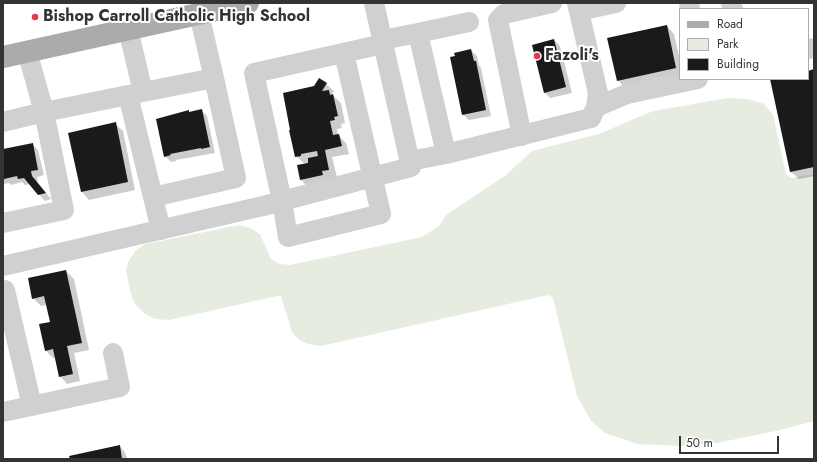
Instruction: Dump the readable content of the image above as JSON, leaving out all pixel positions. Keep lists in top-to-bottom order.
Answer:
{
  "places": ["Bishop Carroll Catholic High School", "Fazoli's"],
  "legend": ["Road", "Park", "Building"],
  "scale_bar": "50 m"
}
